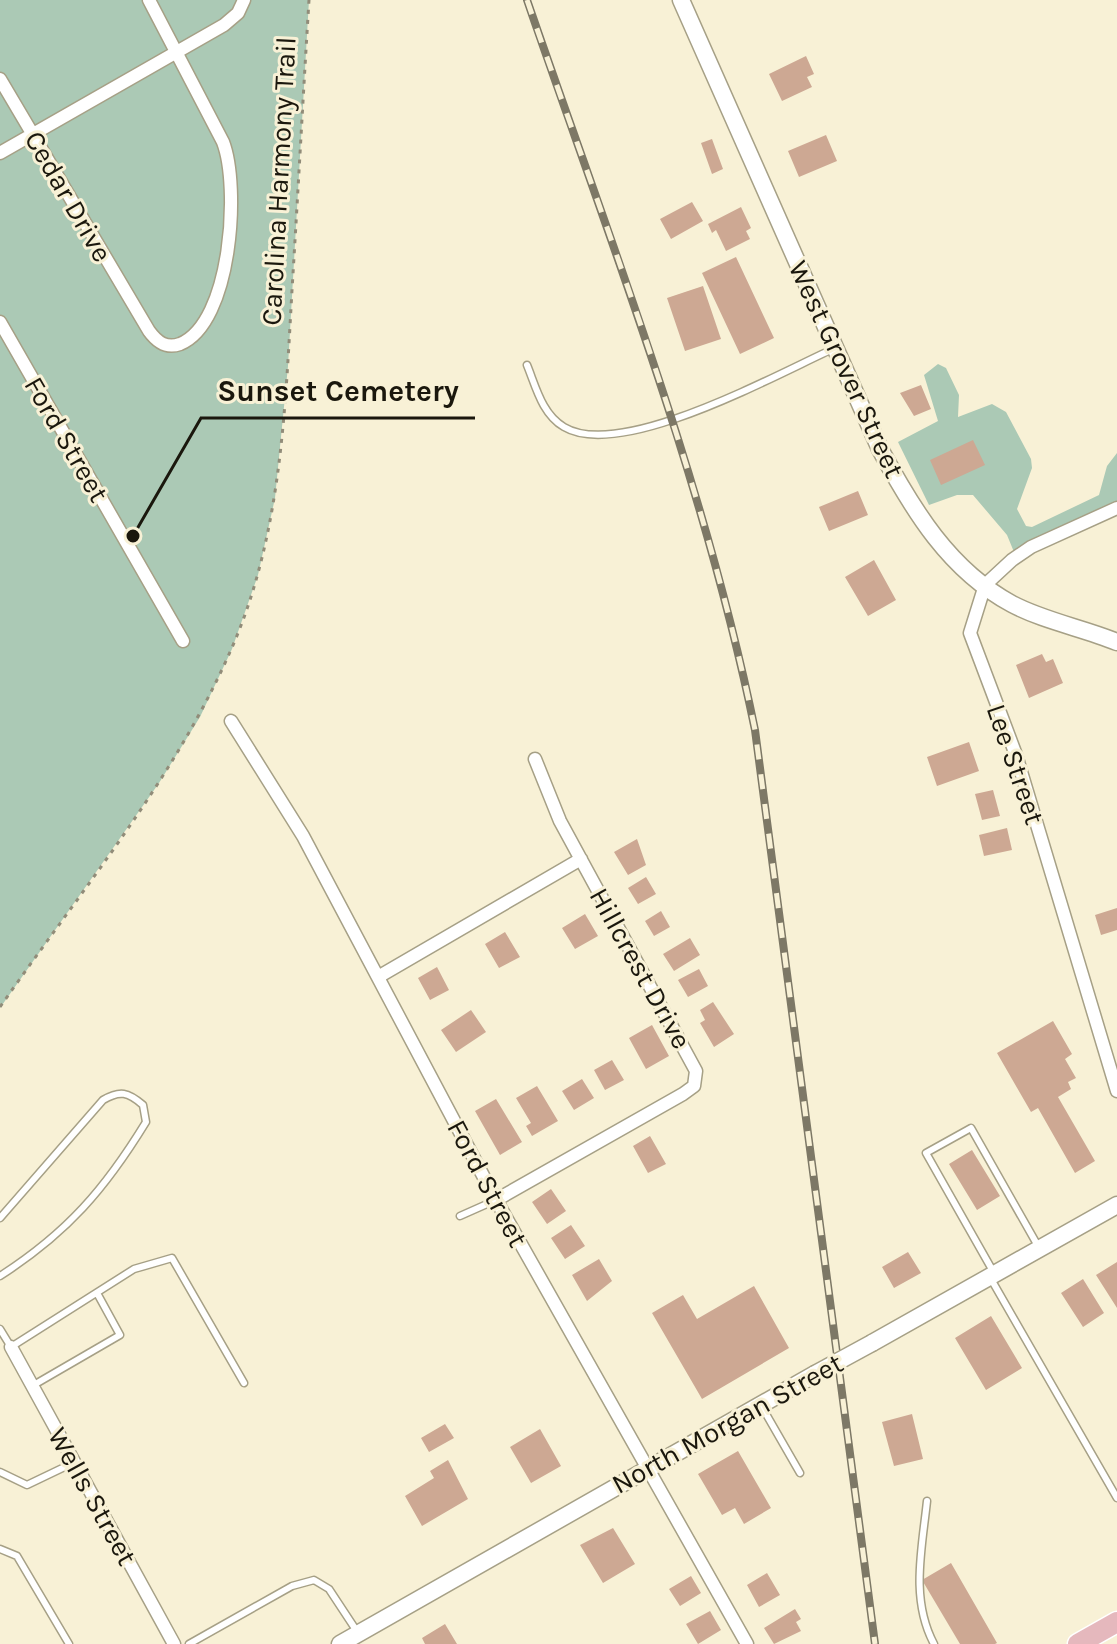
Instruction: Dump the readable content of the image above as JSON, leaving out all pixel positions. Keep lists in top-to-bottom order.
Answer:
{
  "streets": {
    "street": [
      "Cedar Drive",
      "West Grover Street",
      "Ford Street",
      "Lee Street",
      "Hillcrest Drive",
      "North Morgan Street",
      "Wells Street"
    ],
    "path": ["Carolina Harmony Trail"]
  },
  "crossings": [
    ["West Grover Street", "Lee Street"],
    ["Ford Street", "Hillcrest Drive"],
    ["Ford Street", "North Morgan Street"]
  ],
  "places": ["Sunset Cemetery"]
}
